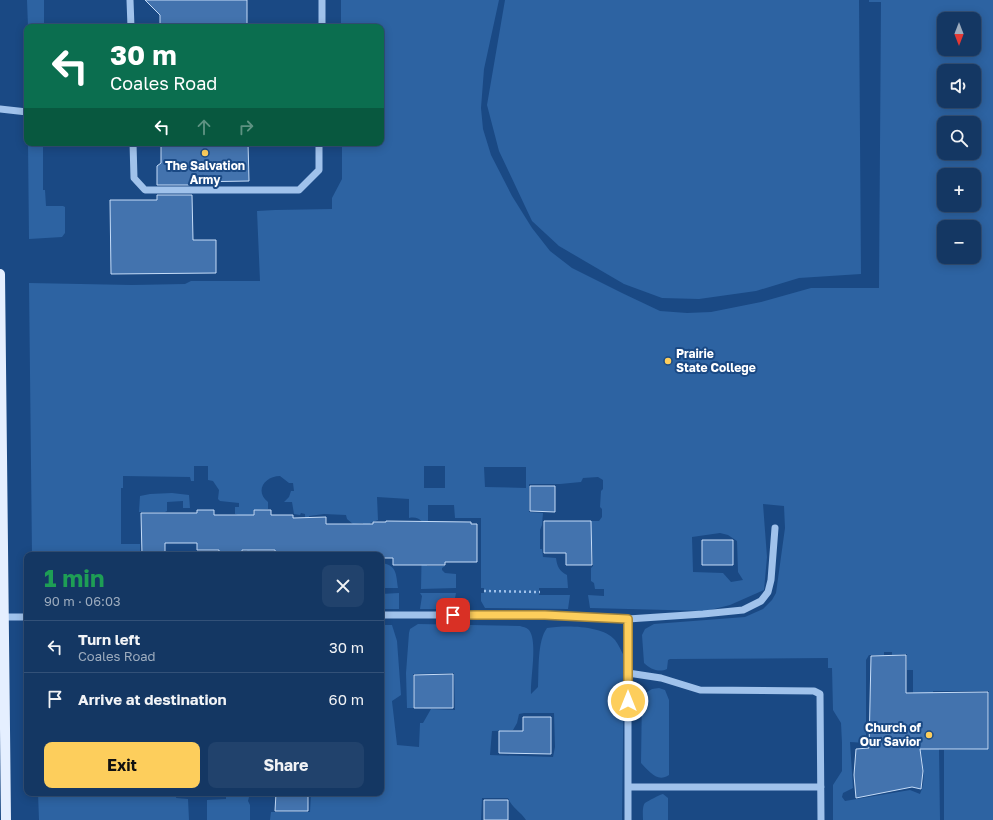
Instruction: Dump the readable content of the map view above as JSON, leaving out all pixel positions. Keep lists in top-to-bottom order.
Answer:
{
  "places": ["The Salvation Army", "Prairie State College", "Church of Our Savior"],
  "north": "bottom",
  "page": {
    "map_buttons": ["+", "−"],
    "turn": ["30 m", "Coales Road"],
    "heading": ["1 min", "90 m · 06:03"],
    "list": [
      {
        "name": "Turn left",
        "note": "Coales Road",
        "value": "30 m"
      },
      {
        "name": "Arrive at destination",
        "value": "60 m"
      }
    ],
    "buttons": ["Exit", "Share"]
  }
}
